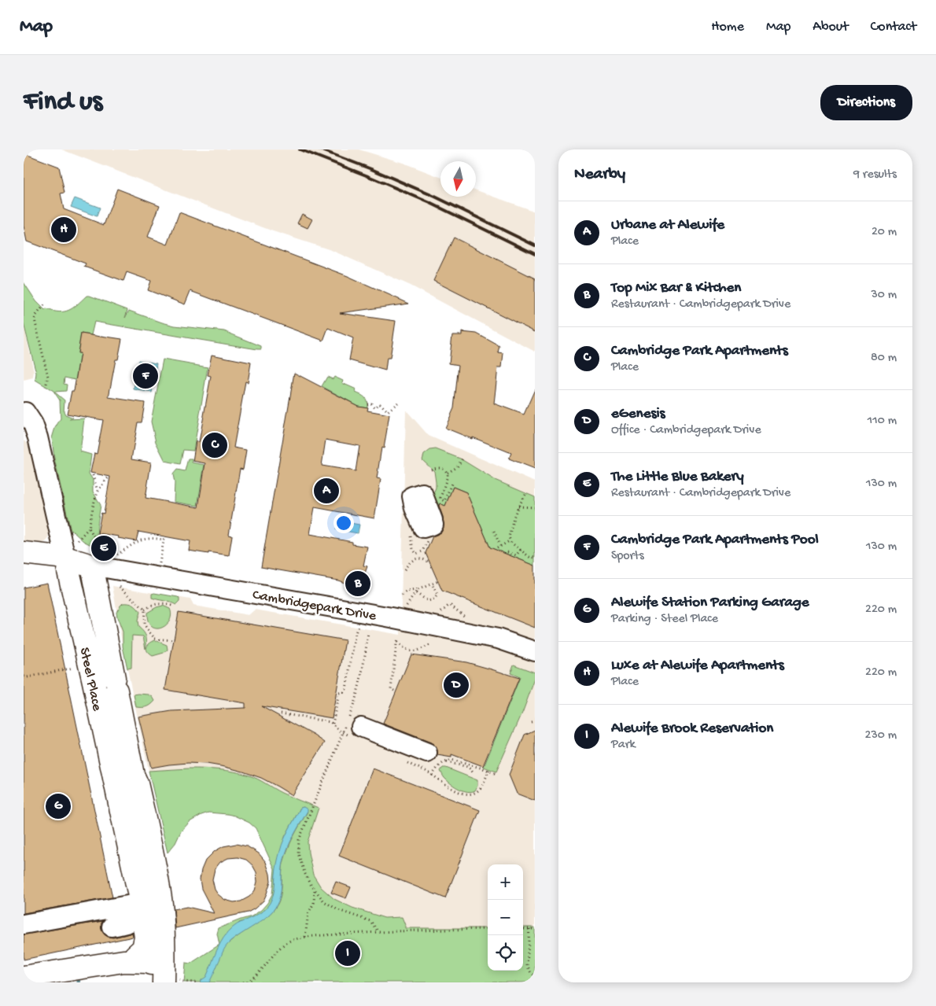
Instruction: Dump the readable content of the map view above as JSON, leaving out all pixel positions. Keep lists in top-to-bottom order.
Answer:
{
  "streets": {
    "main road": ["Cambridgepark Drive", "Steel Place"]
  },
  "crossings": [
    ["Cambridgepark Drive", "Steel Place"]
  ],
  "north": "bottom",
  "page": {
    "header": "Map",
    "nav": [
      "Home",
      "Map",
      "About",
      "Contact"
    ],
    "buttons": "Directions",
    "title": "Find us",
    "heading": ["Nearby", "9 results"],
    "list": [
      {
        "mark": "A",
        "name": "Urbane at Alewife",
        "note": "Place",
        "value": "20 m"
      },
      {
        "mark": "B",
        "name": "Top Mix Bar & Kitchen",
        "note": "Restaurant · Cambridgepark Drive",
        "value": "30 m"
      },
      {
        "mark": "C",
        "name": "Cambridge Park Apartments",
        "note": "Place",
        "value": "80 m"
      },
      {
        "mark": "D",
        "name": "eGenesis",
        "note": "Office · Cambridgepark Drive",
        "value": "110 m"
      },
      {
        "mark": "E",
        "name": "The Little Blue Bakery",
        "note": "Restaurant · Cambridgepark Drive",
        "value": "130 m"
      },
      {
        "mark": "F",
        "name": "Cambridge Park Apartments Pool",
        "note": "Sports",
        "value": "130 m"
      },
      {
        "mark": "G",
        "name": "Alewife Station Parking Garage",
        "note": "Parking · Steel Place",
        "value": "220 m"
      },
      {
        "mark": "H",
        "name": "Luxe at Alewife Apartments",
        "note": "Place",
        "value": "220 m"
      },
      {
        "mark": "I",
        "name": "Alewife Brook Reservation",
        "note": "Park",
        "value": "230 m"
      }
    ],
    "pins": [
      "H",
      "F",
      "C",
      "A",
      "E",
      "B",
      "D",
      "G",
      "I"
    ],
    "map_buttons": ["+", "−"]
  }
}
